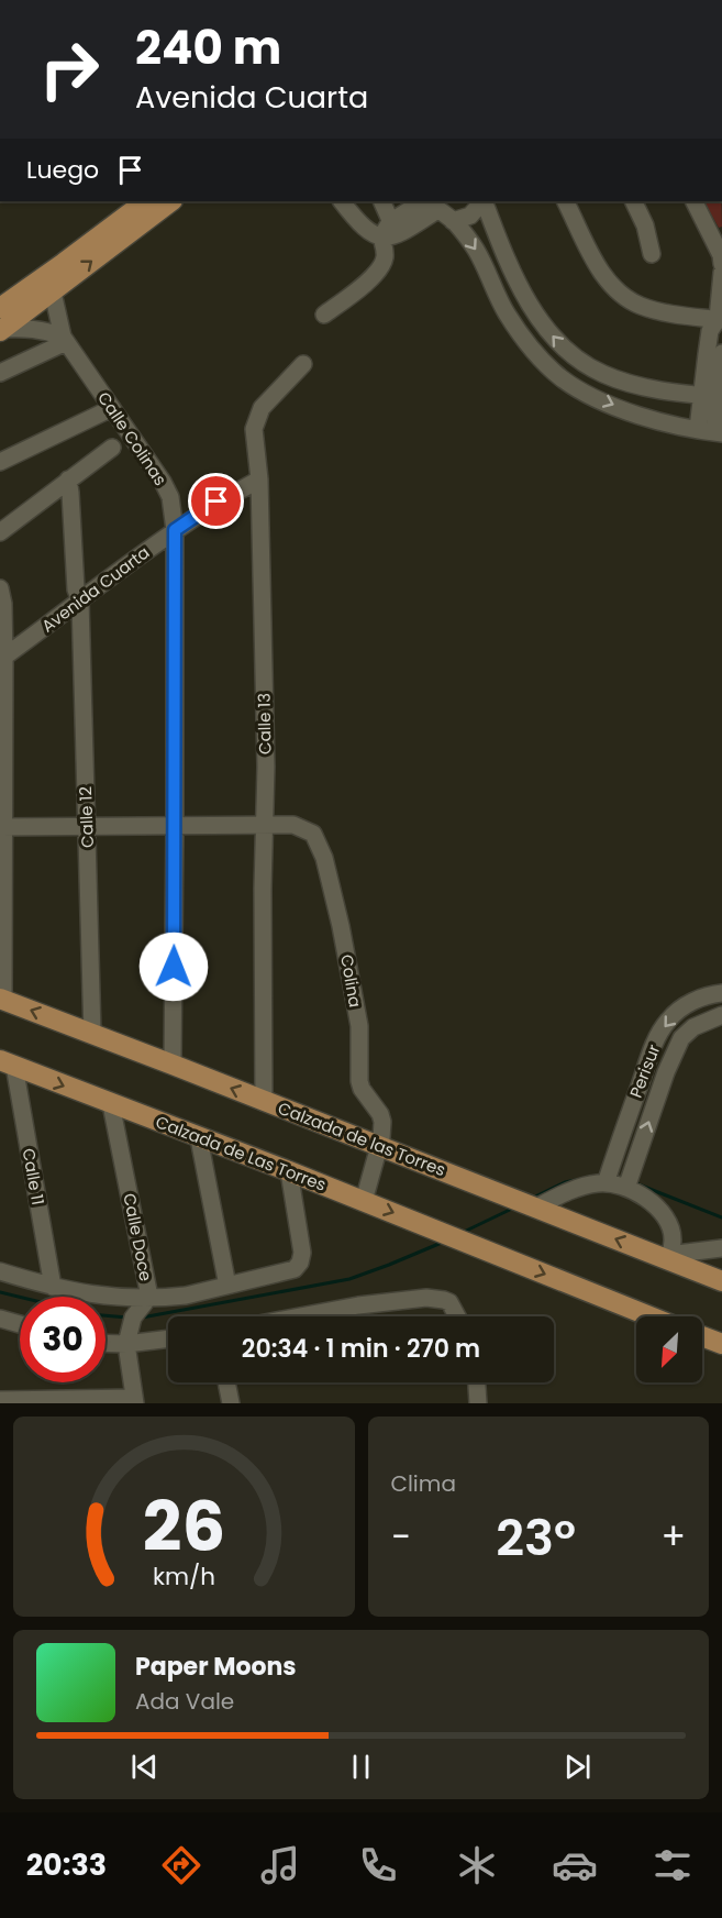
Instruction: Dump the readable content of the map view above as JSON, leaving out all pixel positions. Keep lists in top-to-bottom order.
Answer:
{
  "streets": {
    "main road": ["Calzada de las Torres", "Calzada de Las Torres"],
    "street": [
      "Calle Colinas",
      "Avenida Cuarta",
      "Calle 13",
      "Calle 12",
      "Colina",
      "Perisur",
      "Calle 11",
      "Calle Doce"
    ]
  },
  "crossings": [
    ["Calle Colinas", "Avenida Cuarta"],
    ["Calle Colinas", "Calzada de las Torres"],
    ["Avenida Cuarta", "Calle 13"],
    ["Avenida Cuarta", "Calle 12"],
    ["Calle 13", "Colina"],
    ["Calle 13", "Calzada de las Torres"],
    ["Calle 12", "Calzada de las Torres"],
    ["Colina", "Calzada de las Torres"],
    ["Colina", "Calzada de Las Torres"],
    ["Calzada de Las Torres", "Calle 11"],
    ["Calzada de Las Torres", "Calle Doce"]
  ],
  "one_way": ["Calzada de las Torres", "Calzada de Las Torres"],
  "north": "bottom left",
  "page": {
    "turn": ["240 m", "Avenida Cuarta"],
    "then": "Luego",
    "limit": "30",
    "trip": "20:34 · 1 min · 270 m",
    "tile": "Clima",
    "heat": ["−", "23°", "+"],
    "song": ["Paper Moons", "Ada Vale"],
    "tabs": "20:33",
    "gauge": ["26", "km/h"]
  }
}
